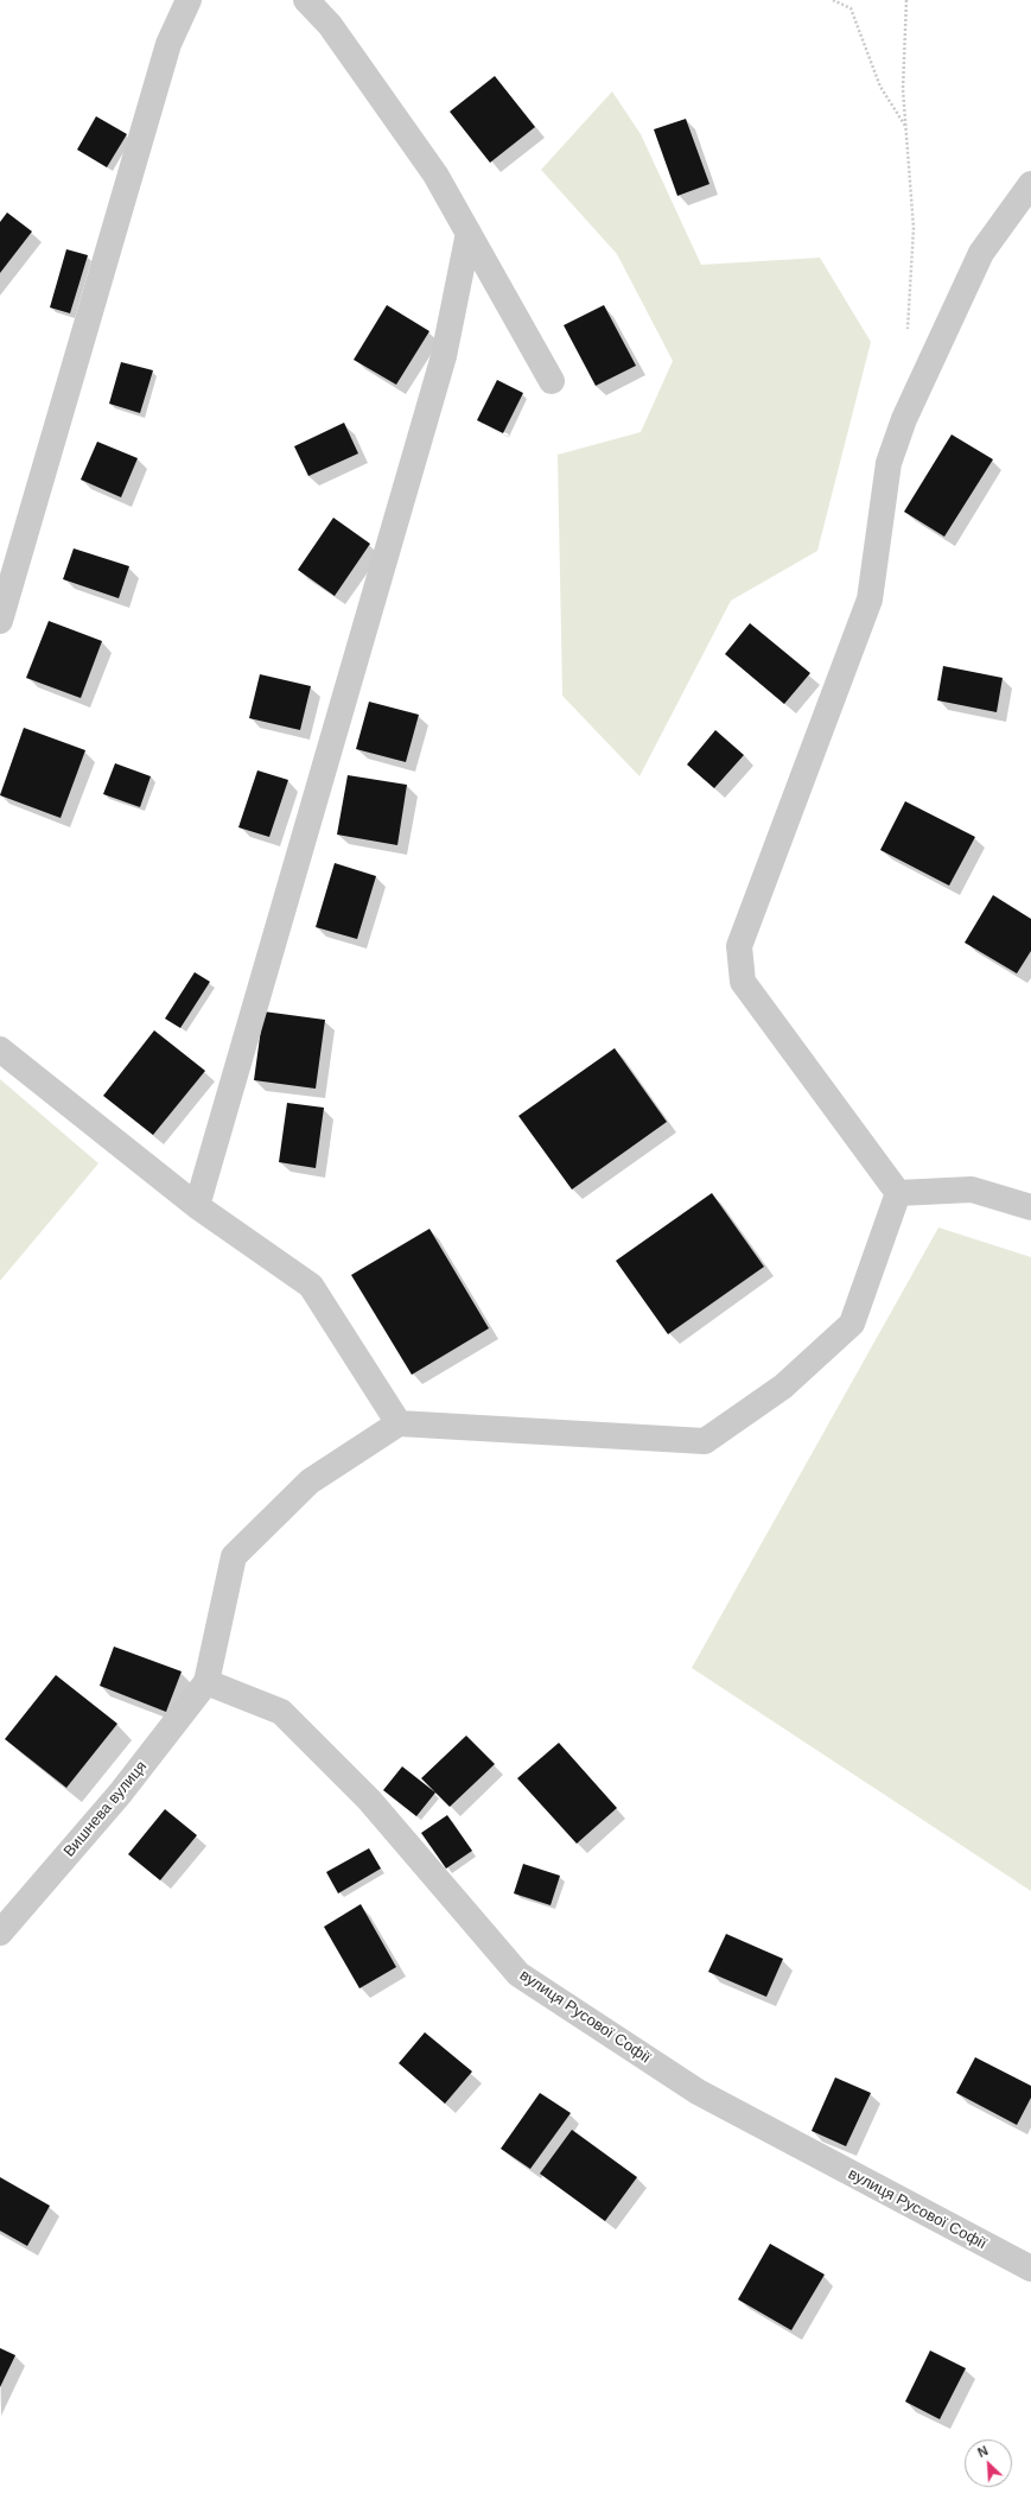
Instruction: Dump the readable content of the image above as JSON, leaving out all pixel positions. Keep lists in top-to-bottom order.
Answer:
{
  "streets": {
    "street": ["Вишнева вулиця", "вулиця Русової Софії"]
  },
  "crossings": [
    ["Вишнева вулиця", "вулиця Русової Софії"]
  ],
  "north": "top left"
}
